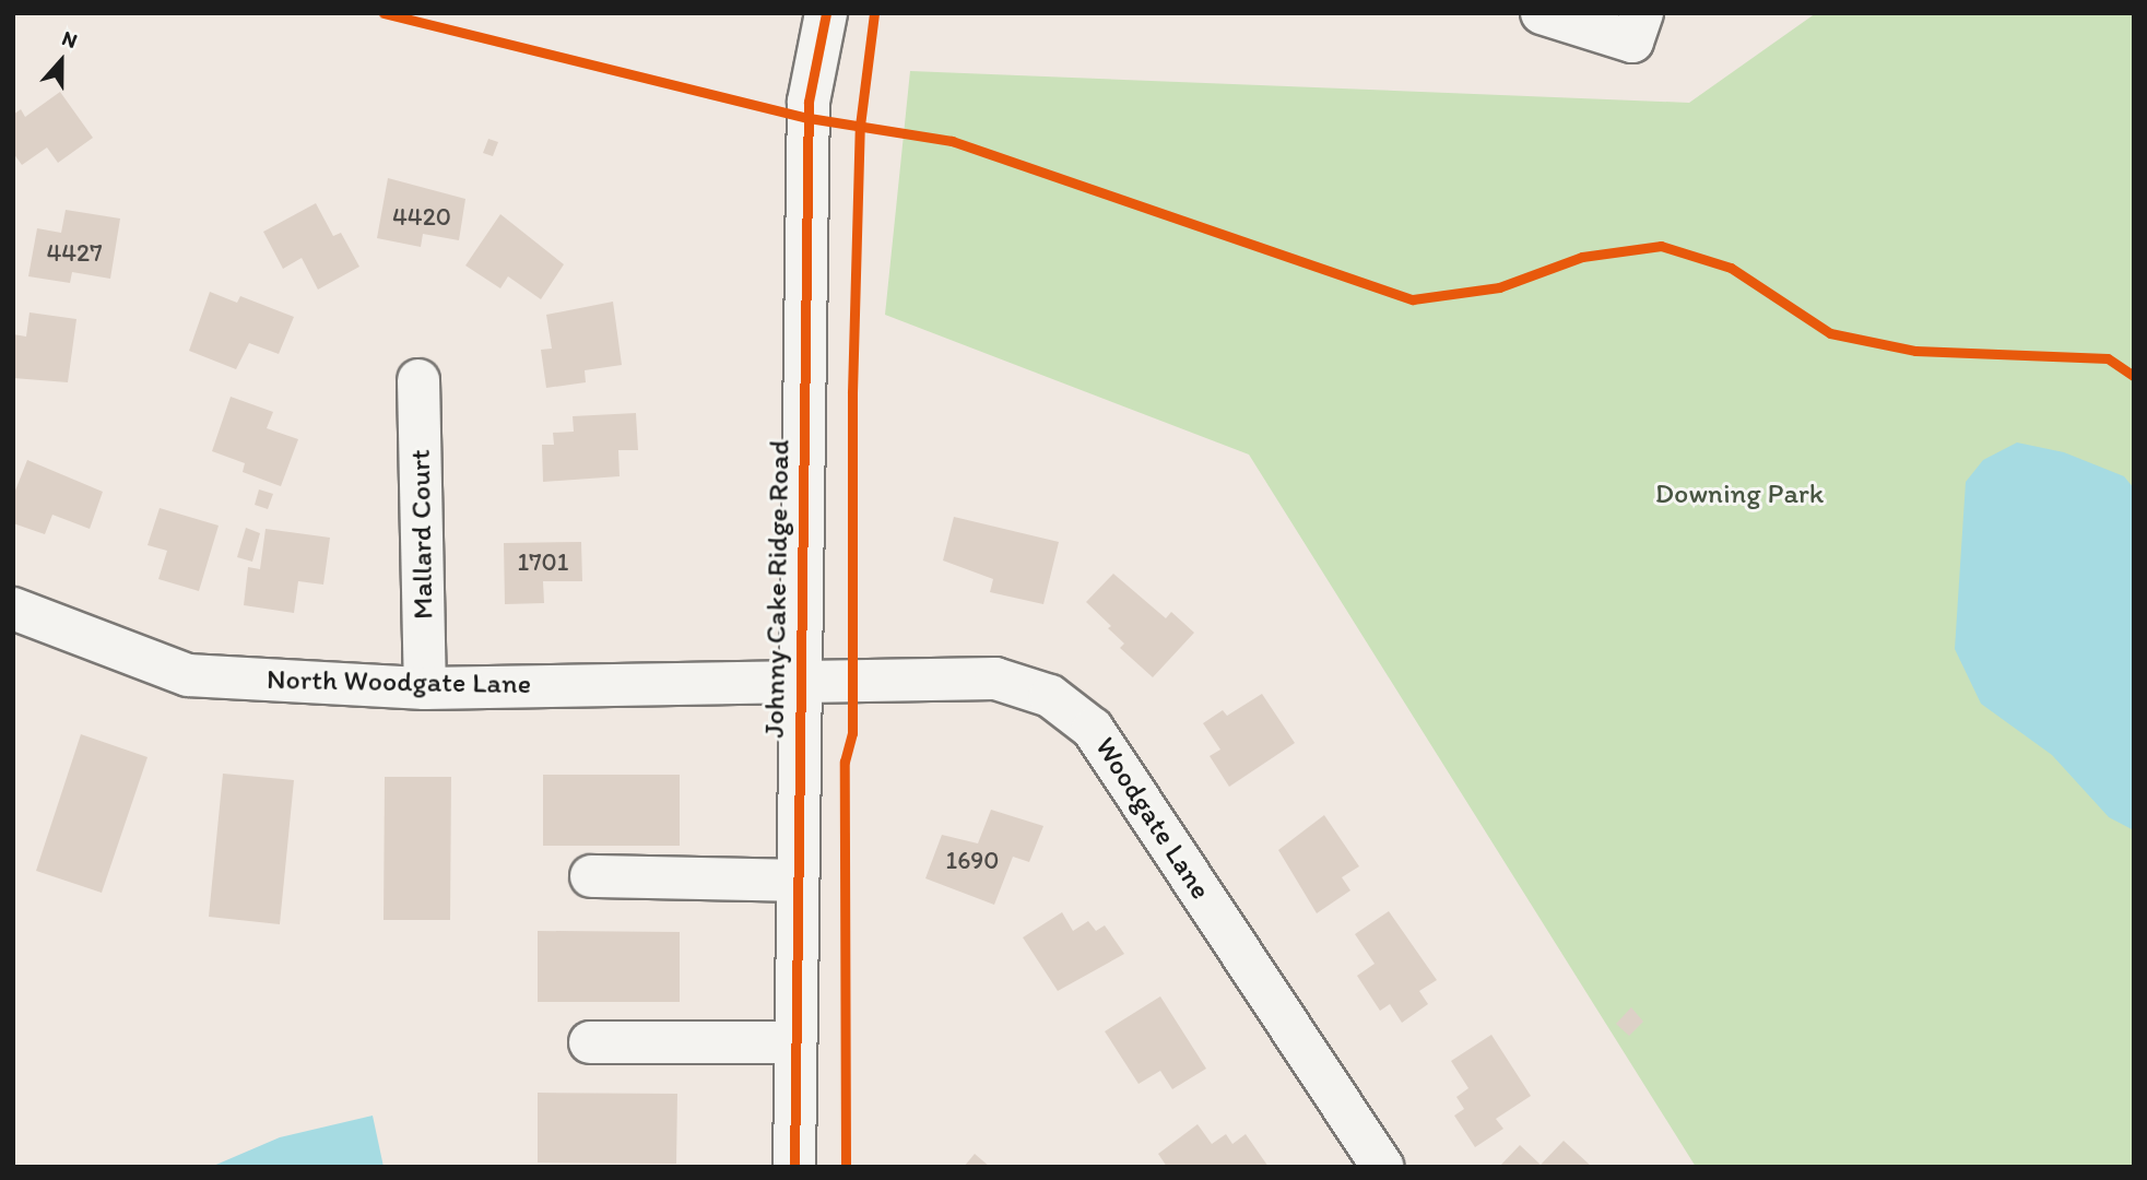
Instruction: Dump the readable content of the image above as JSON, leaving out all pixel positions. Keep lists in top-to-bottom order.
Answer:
{
  "streets": {
    "street": [
      "Mallard Court",
      "Johnny Cake Ridge Road",
      "North Woodgate Lane",
      "Woodgate Lane"
    ]
  },
  "crossings": [
    ["Mallard Court", "North Woodgate Lane"],
    ["Johnny Cake Ridge Road", "North Woodgate Lane"],
    ["Johnny Cake Ridge Road", "Woodgate Lane"],
    ["North Woodgate Lane", "Woodgate Lane"]
  ],
  "parks": ["Downing Park"],
  "house_numbers": [
    "4420",
    "4427",
    "1701",
    "1690"
  ],
  "north": "top"
}
